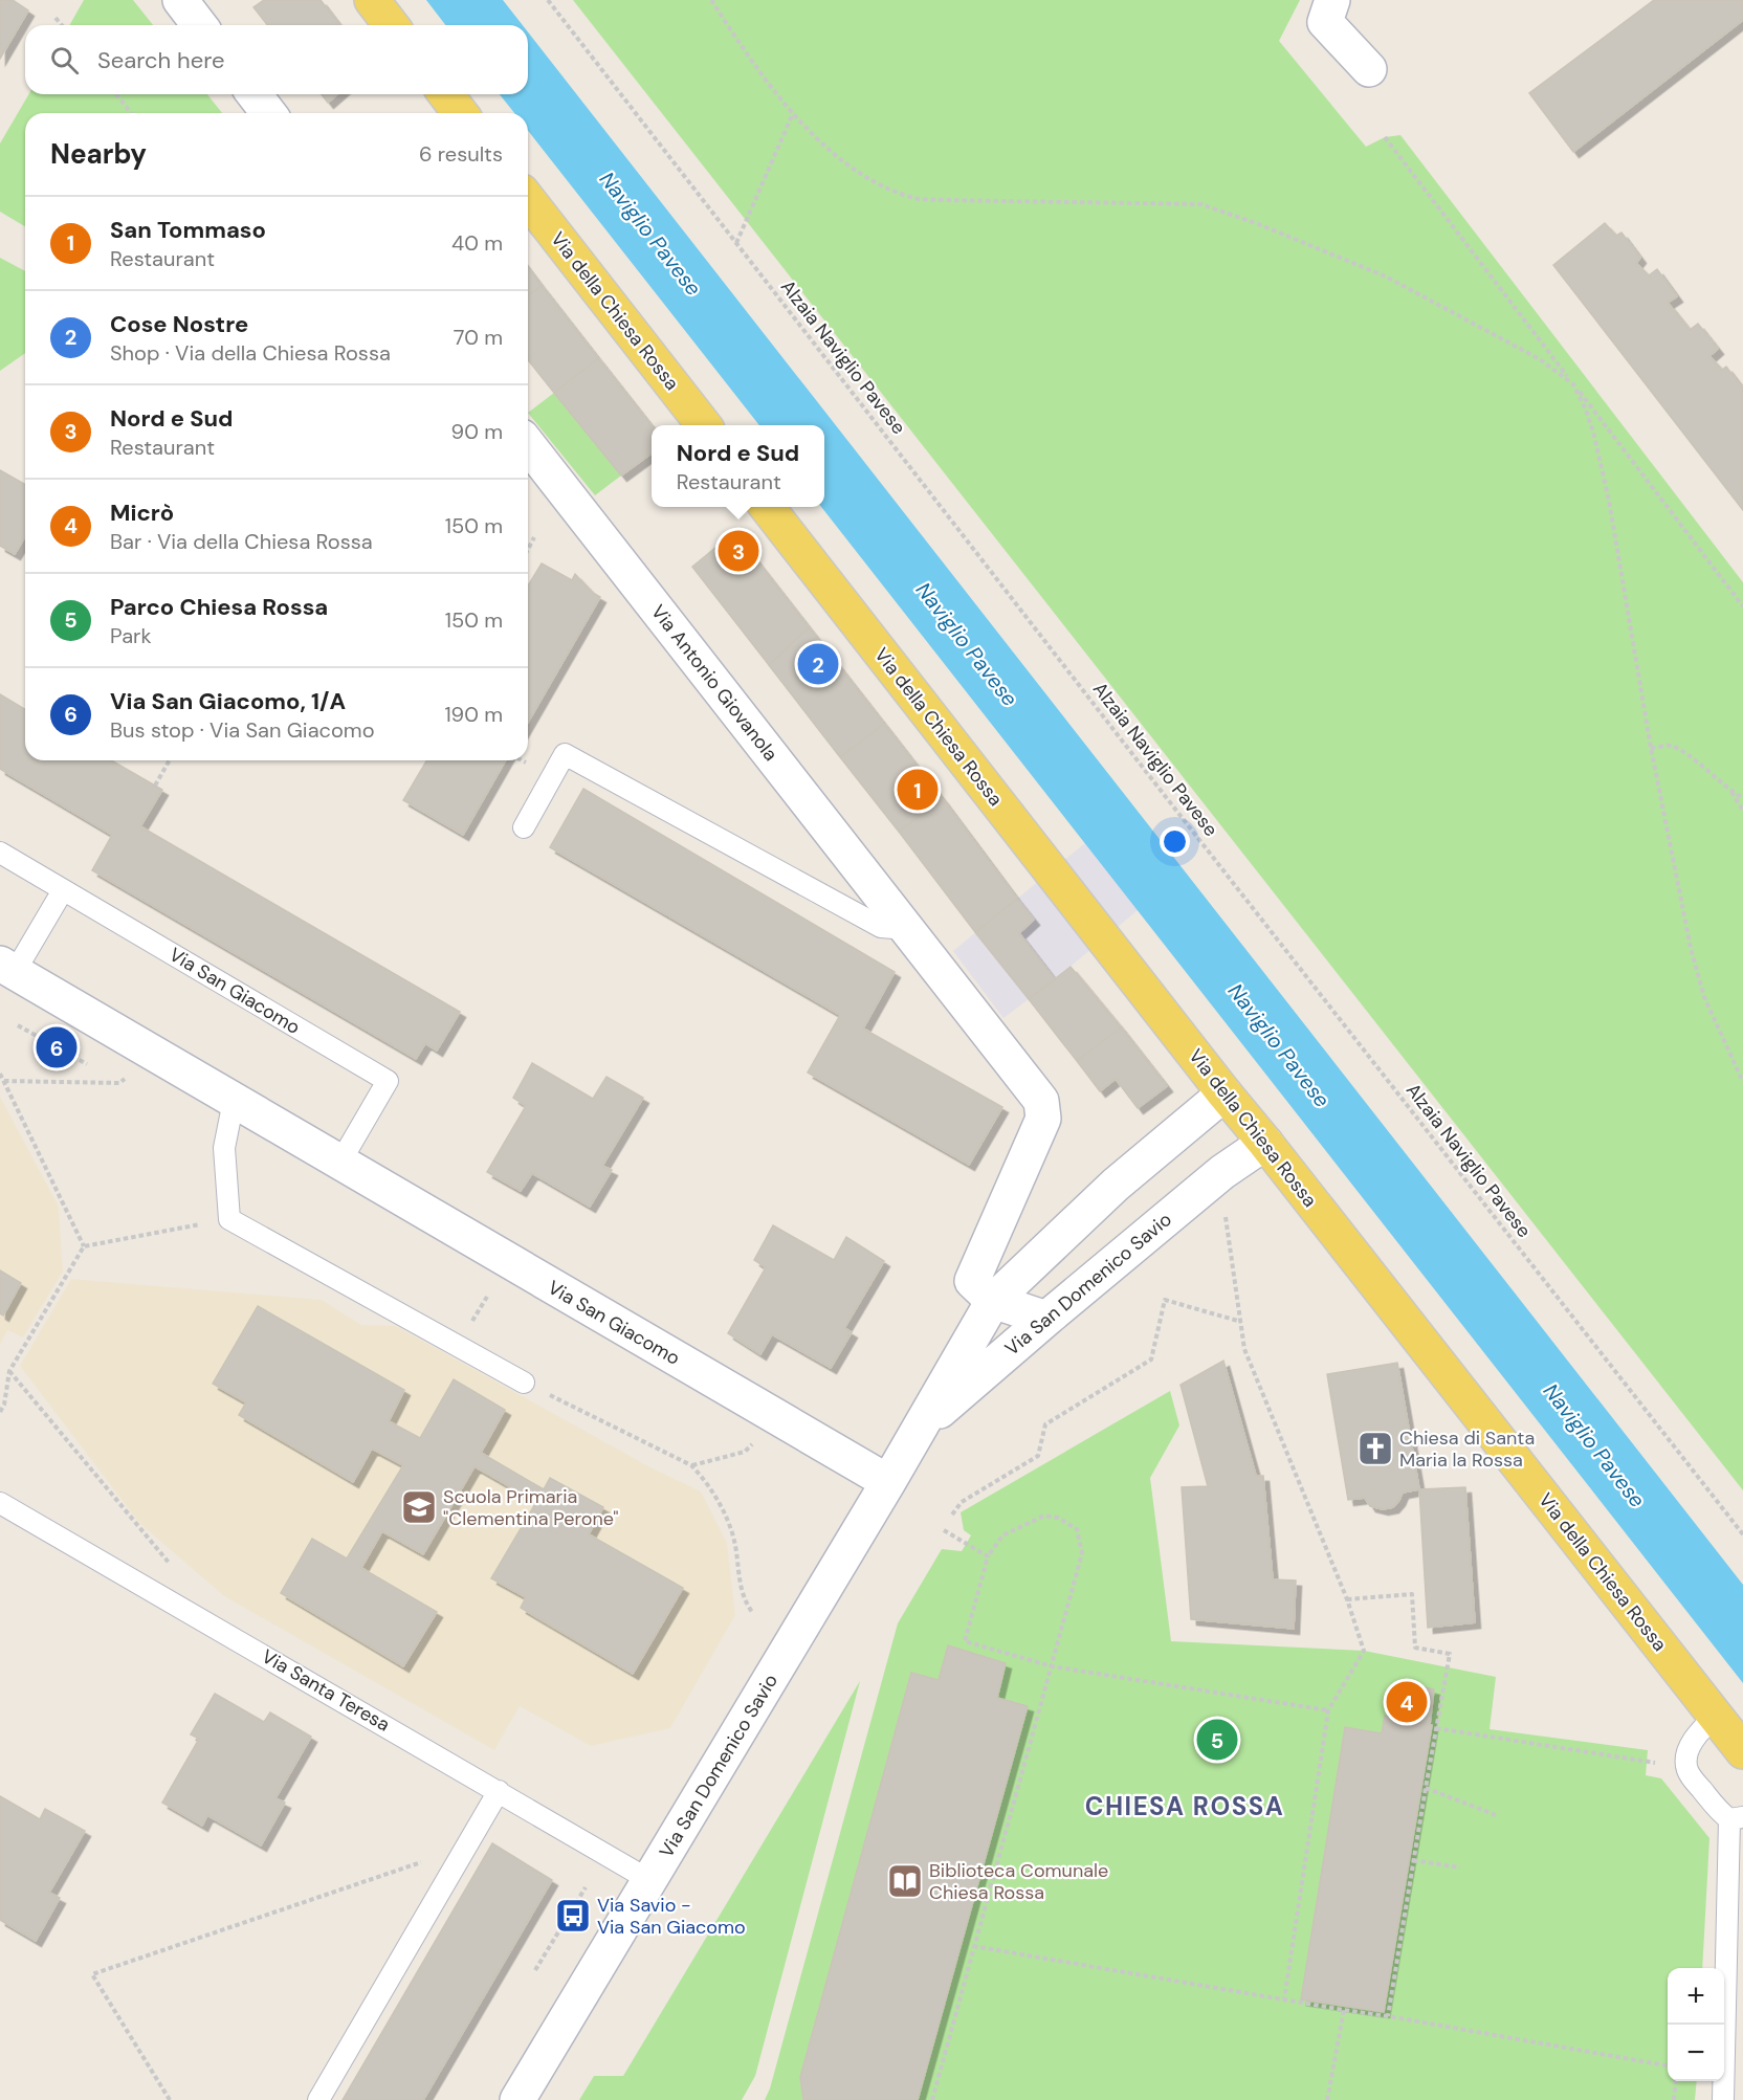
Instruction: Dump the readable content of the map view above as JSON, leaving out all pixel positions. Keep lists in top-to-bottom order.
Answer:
{
  "streets": {
    "main road": ["Via della Chiesa Rossa"],
    "street": ["Via Antonio Giovanola", "Via San Giacomo", "Via San Domenico Savio"],
    "lane": ["Via Santa Teresa"],
    "path": ["Alzaia Naviglio Pavese"]
  },
  "crossings": [
    ["Via della Chiesa Rossa", "Via San Domenico Savio"],
    ["Via Antonio Giovanola", "Via San Domenico Savio"],
    ["Via San Giacomo", "Via San Domenico Savio"],
    ["Via San Domenico Savio", "Via Santa Teresa"]
  ],
  "districts": ["CHIESA ROSSA"],
  "water": ["Naviglio Pavese"],
  "places": {
    "church": ["Chiesa di Santa Maria la Rossa"],
    "school or university": ["Scuola Primaria \"Clementina Perone\""],
    "library": ["Biblioteca Comunale Chiesa Rossa"],
    "bus stop": ["Via Savio - Via San Giacomo"]
  },
  "page": {
    "search": "Search here",
    "heading": ["Nearby", "6 results"],
    "list": [
      {
        "mark": "1",
        "name": "San Tommaso",
        "note": "Restaurant",
        "value": "40 m"
      },
      {
        "mark": "2",
        "name": "Cose Nostre",
        "note": "Shop · Via della Chiesa Rossa",
        "value": "70 m"
      },
      {
        "mark": "3",
        "name": "Nord e Sud",
        "note": "Restaurant",
        "value": "90 m"
      },
      {
        "mark": "4",
        "name": "Micrò",
        "note": "Bar · Via della Chiesa Rossa",
        "value": "150 m"
      },
      {
        "mark": "5",
        "name": "Parco Chiesa Rossa",
        "note": "Park",
        "value": "150 m"
      },
      {
        "mark": "6",
        "name": "Via San Giacomo, 1/A",
        "note": "Bus stop · Via San Giacomo",
        "value": "190 m"
      }
    ],
    "popup": ["Nord e Sud", "Restaurant"],
    "pins": [
      "3",
      "2",
      "1",
      "6",
      "4",
      "5"
    ],
    "map_buttons": ["+", "−"]
  }
}
